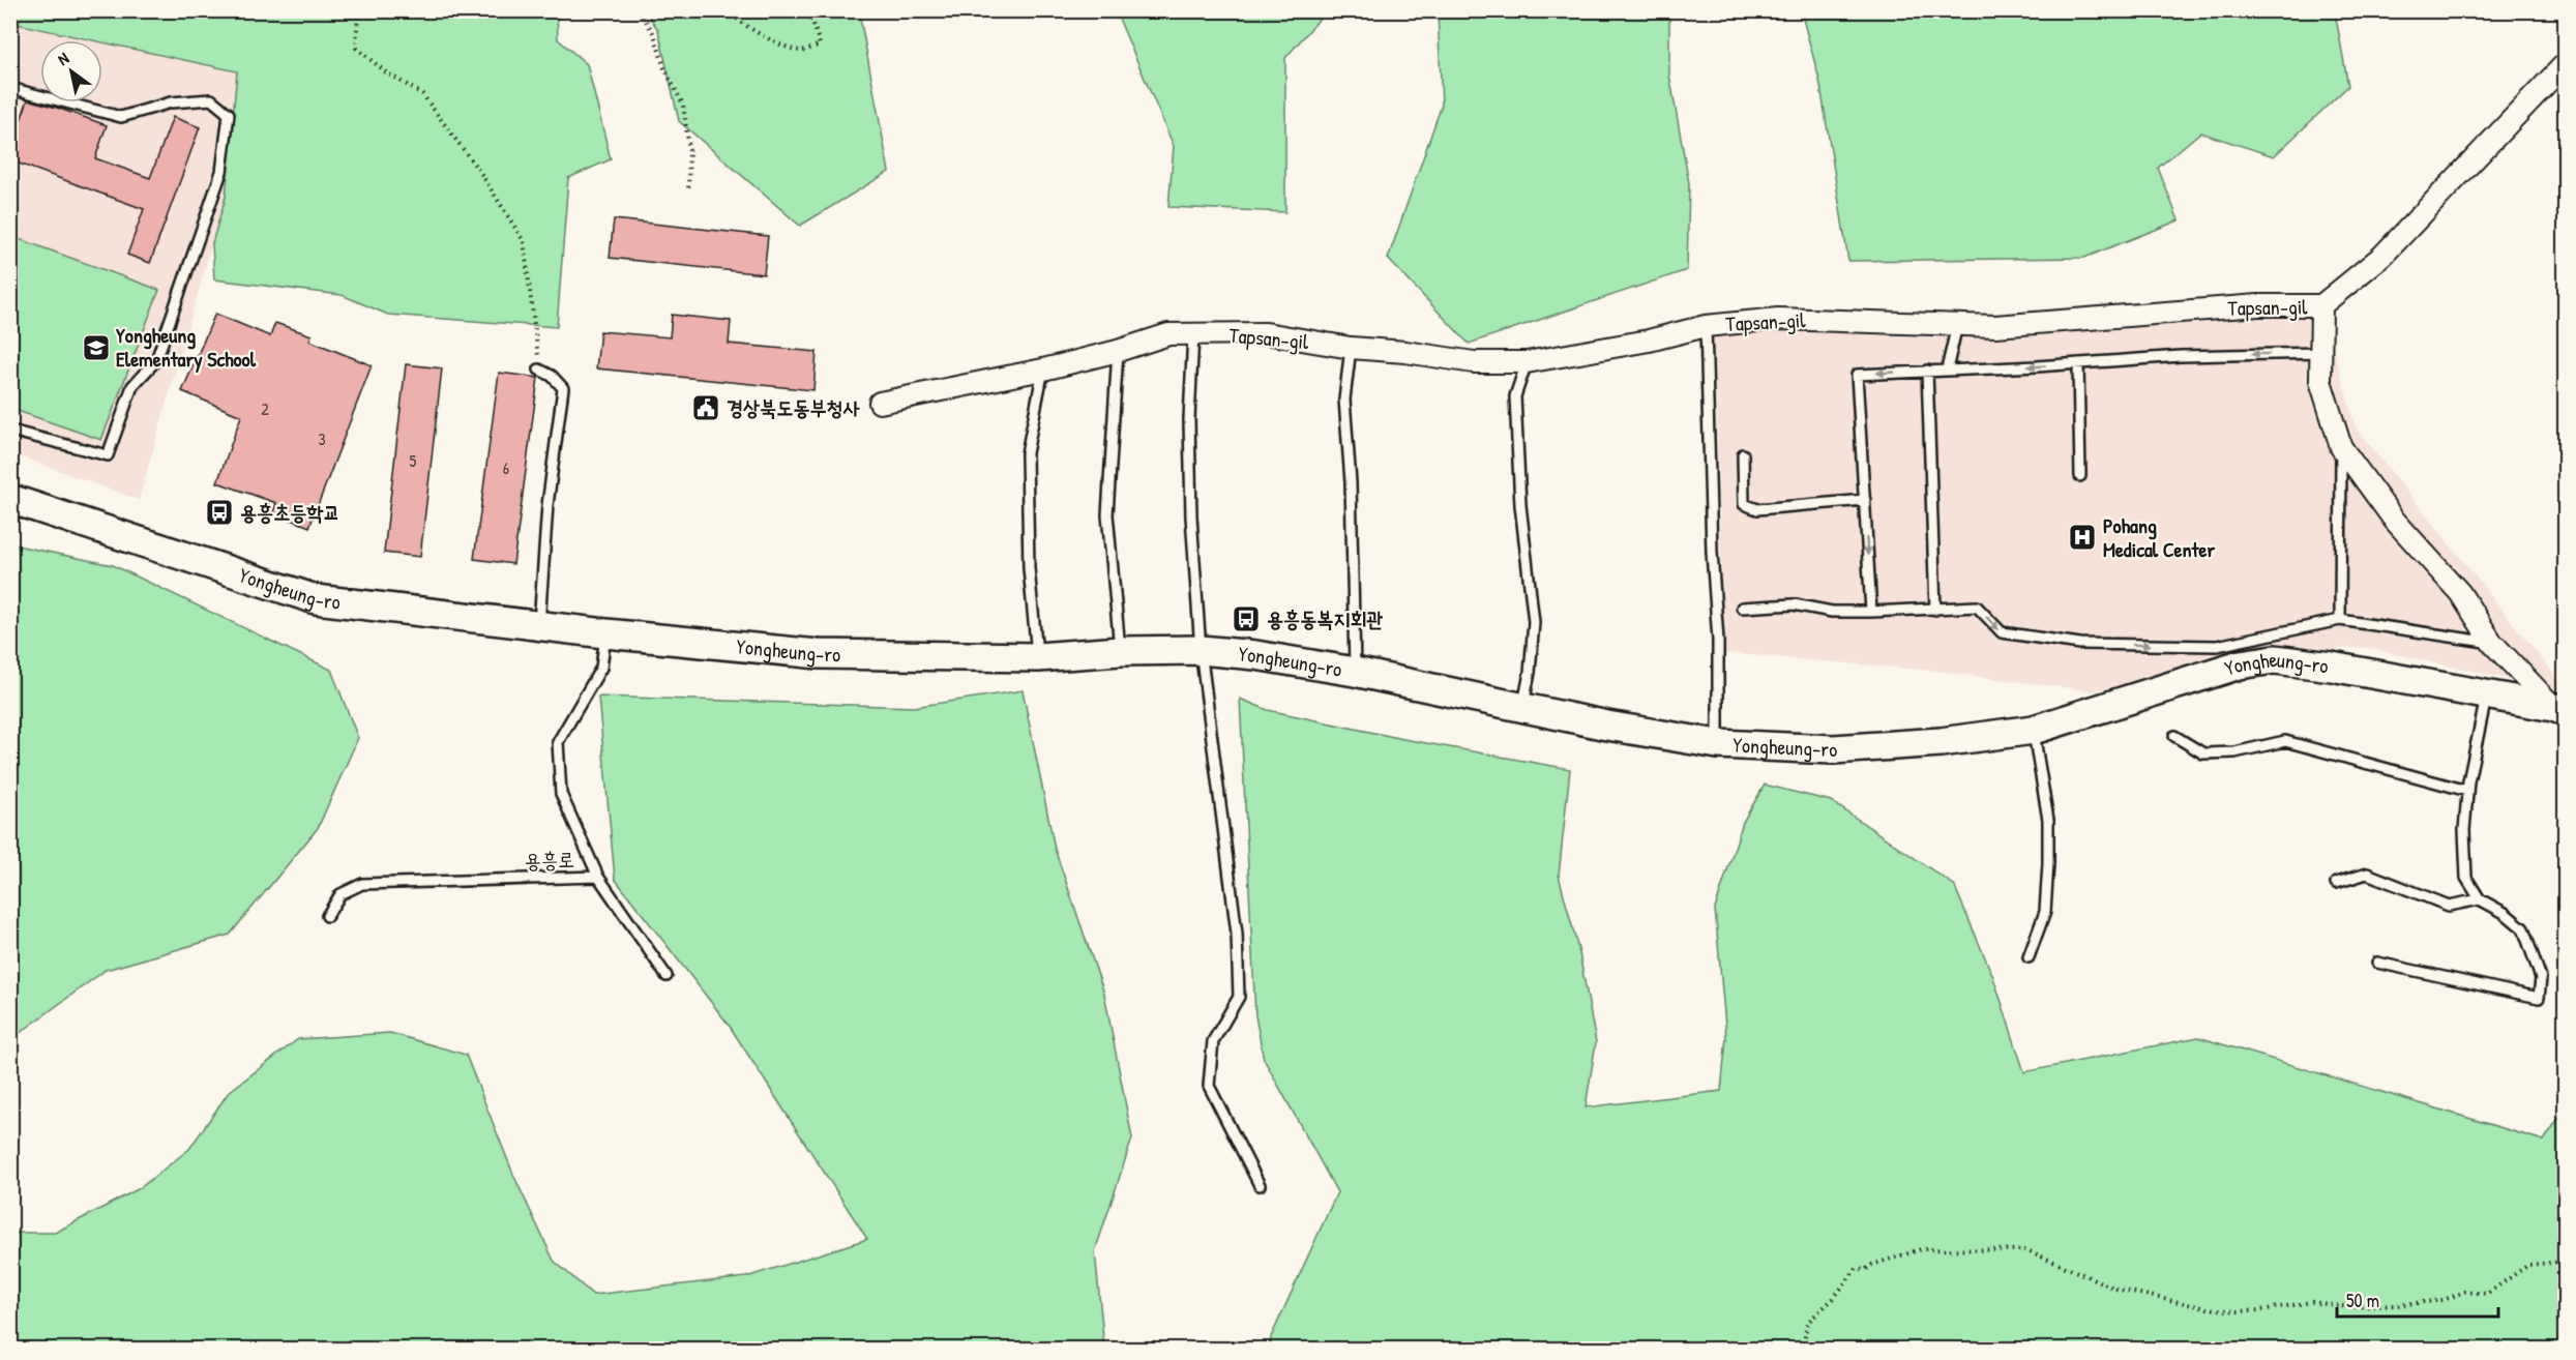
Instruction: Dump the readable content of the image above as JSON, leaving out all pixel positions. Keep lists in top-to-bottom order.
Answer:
{
  "streets": {
    "street": ["Tapsan-gil", "Yongheung-ro"],
    "lane": ["용흥로"]
  },
  "crossings": [
    ["Yongheung-ro", "용흥로"]
  ],
  "places": {
    "school or university": ["Yongheung Elementary School"],
    "public building": ["경상북도동부청사"],
    "bus stop": ["용흥초등학교", "용흥동복지회관"],
    "hospital": ["Pohang Medical Center"]
  },
  "house_numbers": [
    "2",
    "3",
    "5",
    "6"
  ],
  "scale_bar": "50 m",
  "north": "top left"
}
